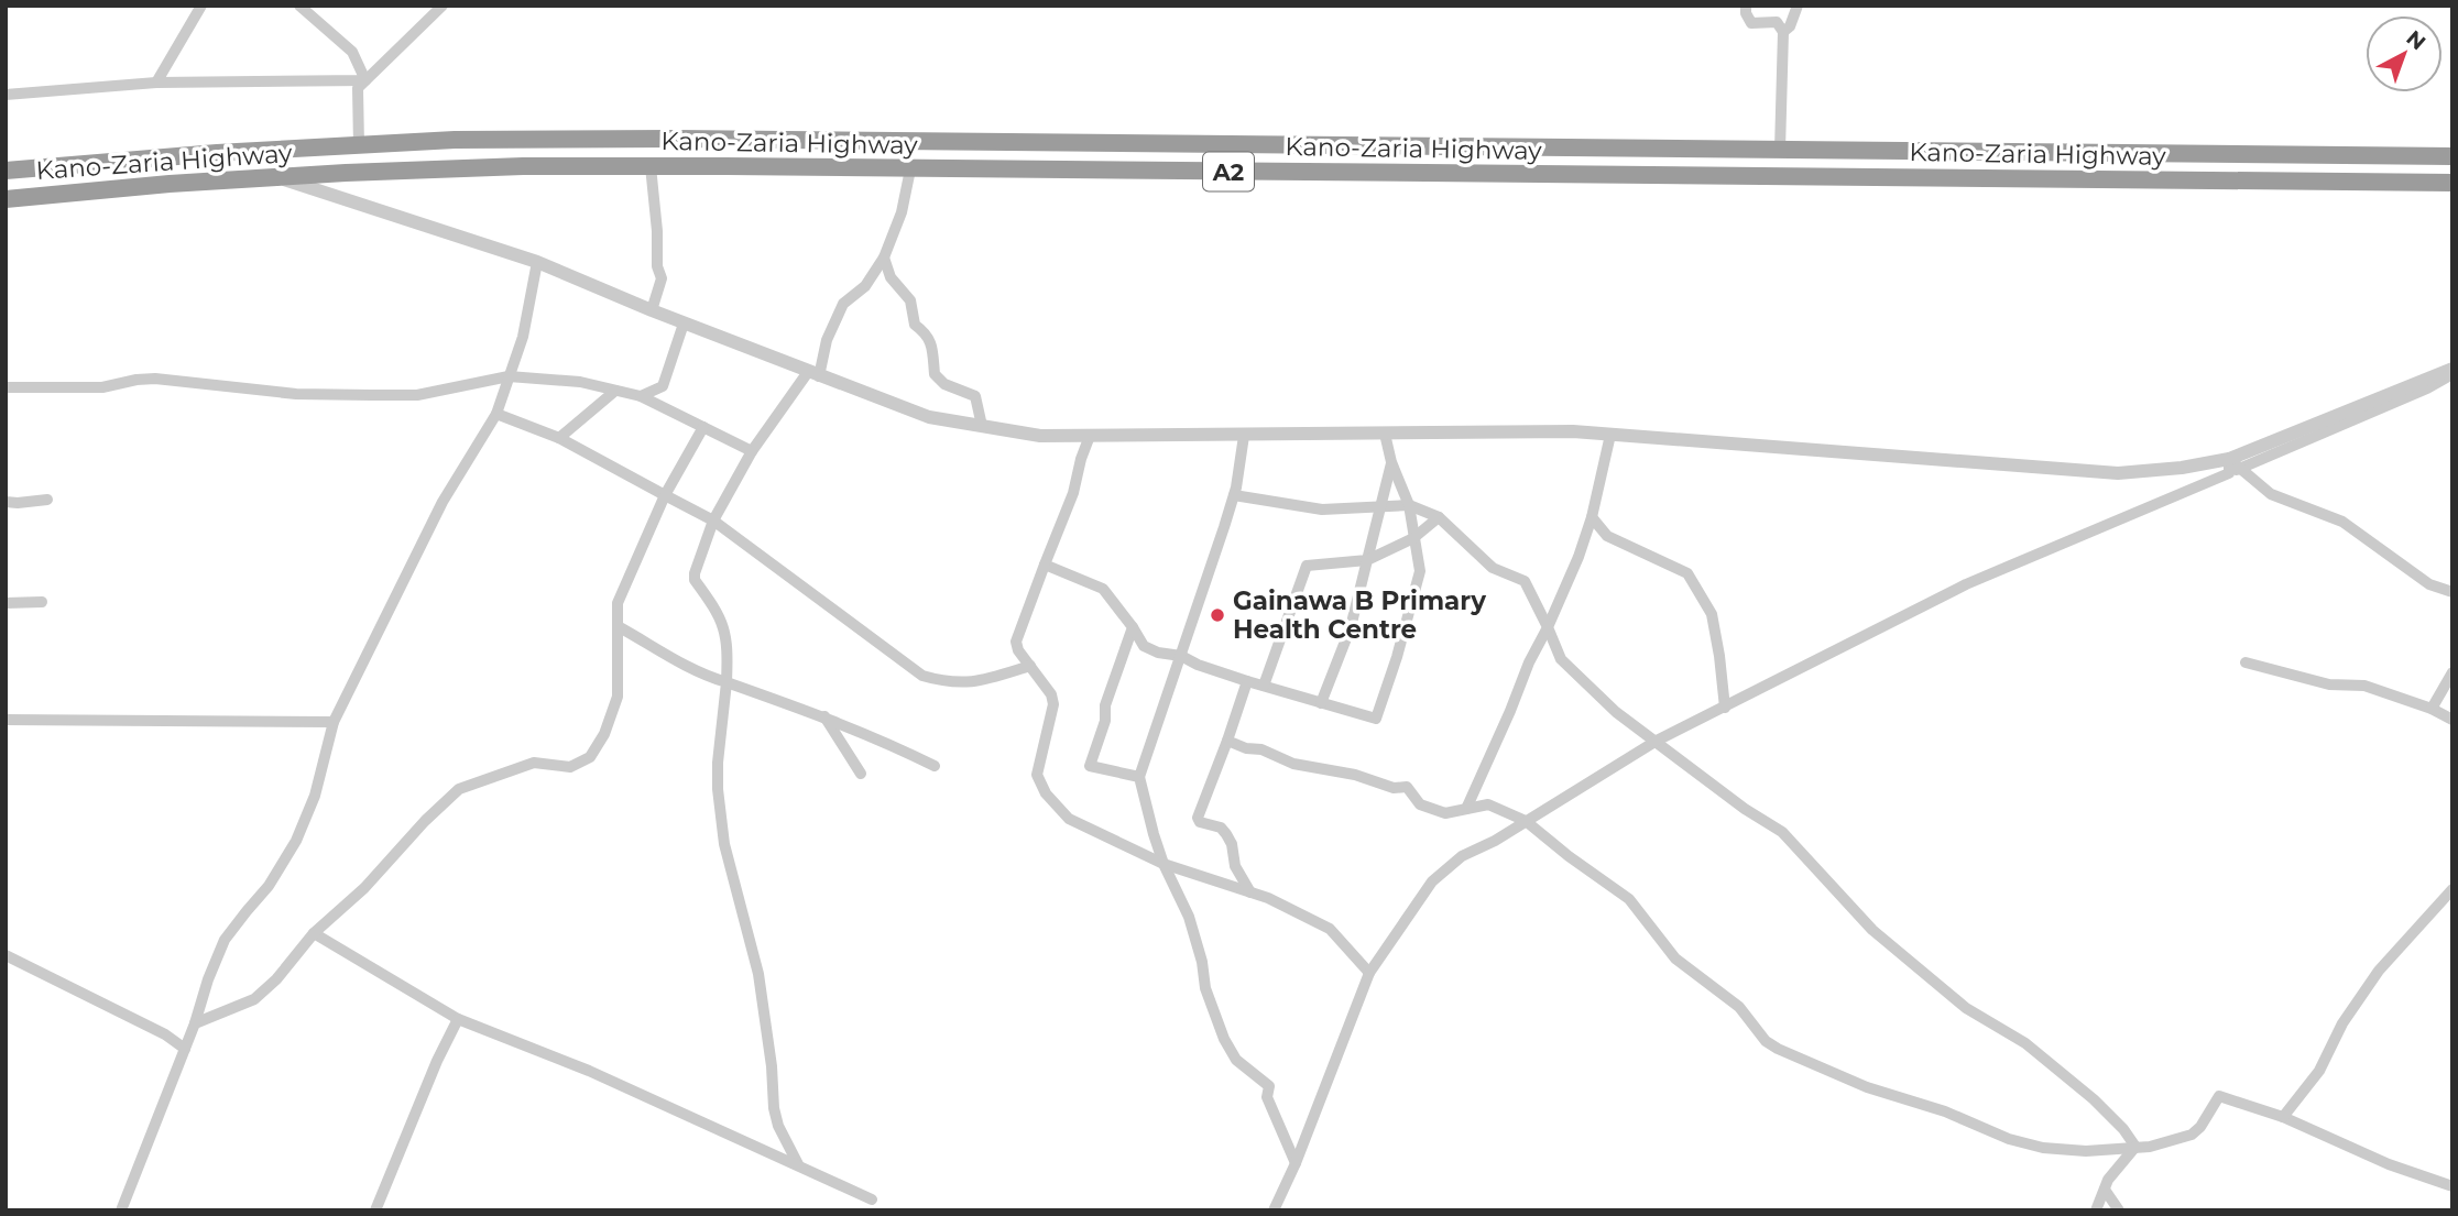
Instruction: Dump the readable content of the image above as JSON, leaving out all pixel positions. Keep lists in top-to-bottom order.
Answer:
{
  "streets": {
    "highway": ["Kano-Zaria Highway", "A2"]
  },
  "places": ["Gainawa B Primary Health Centre"],
  "north": "top right"
}
